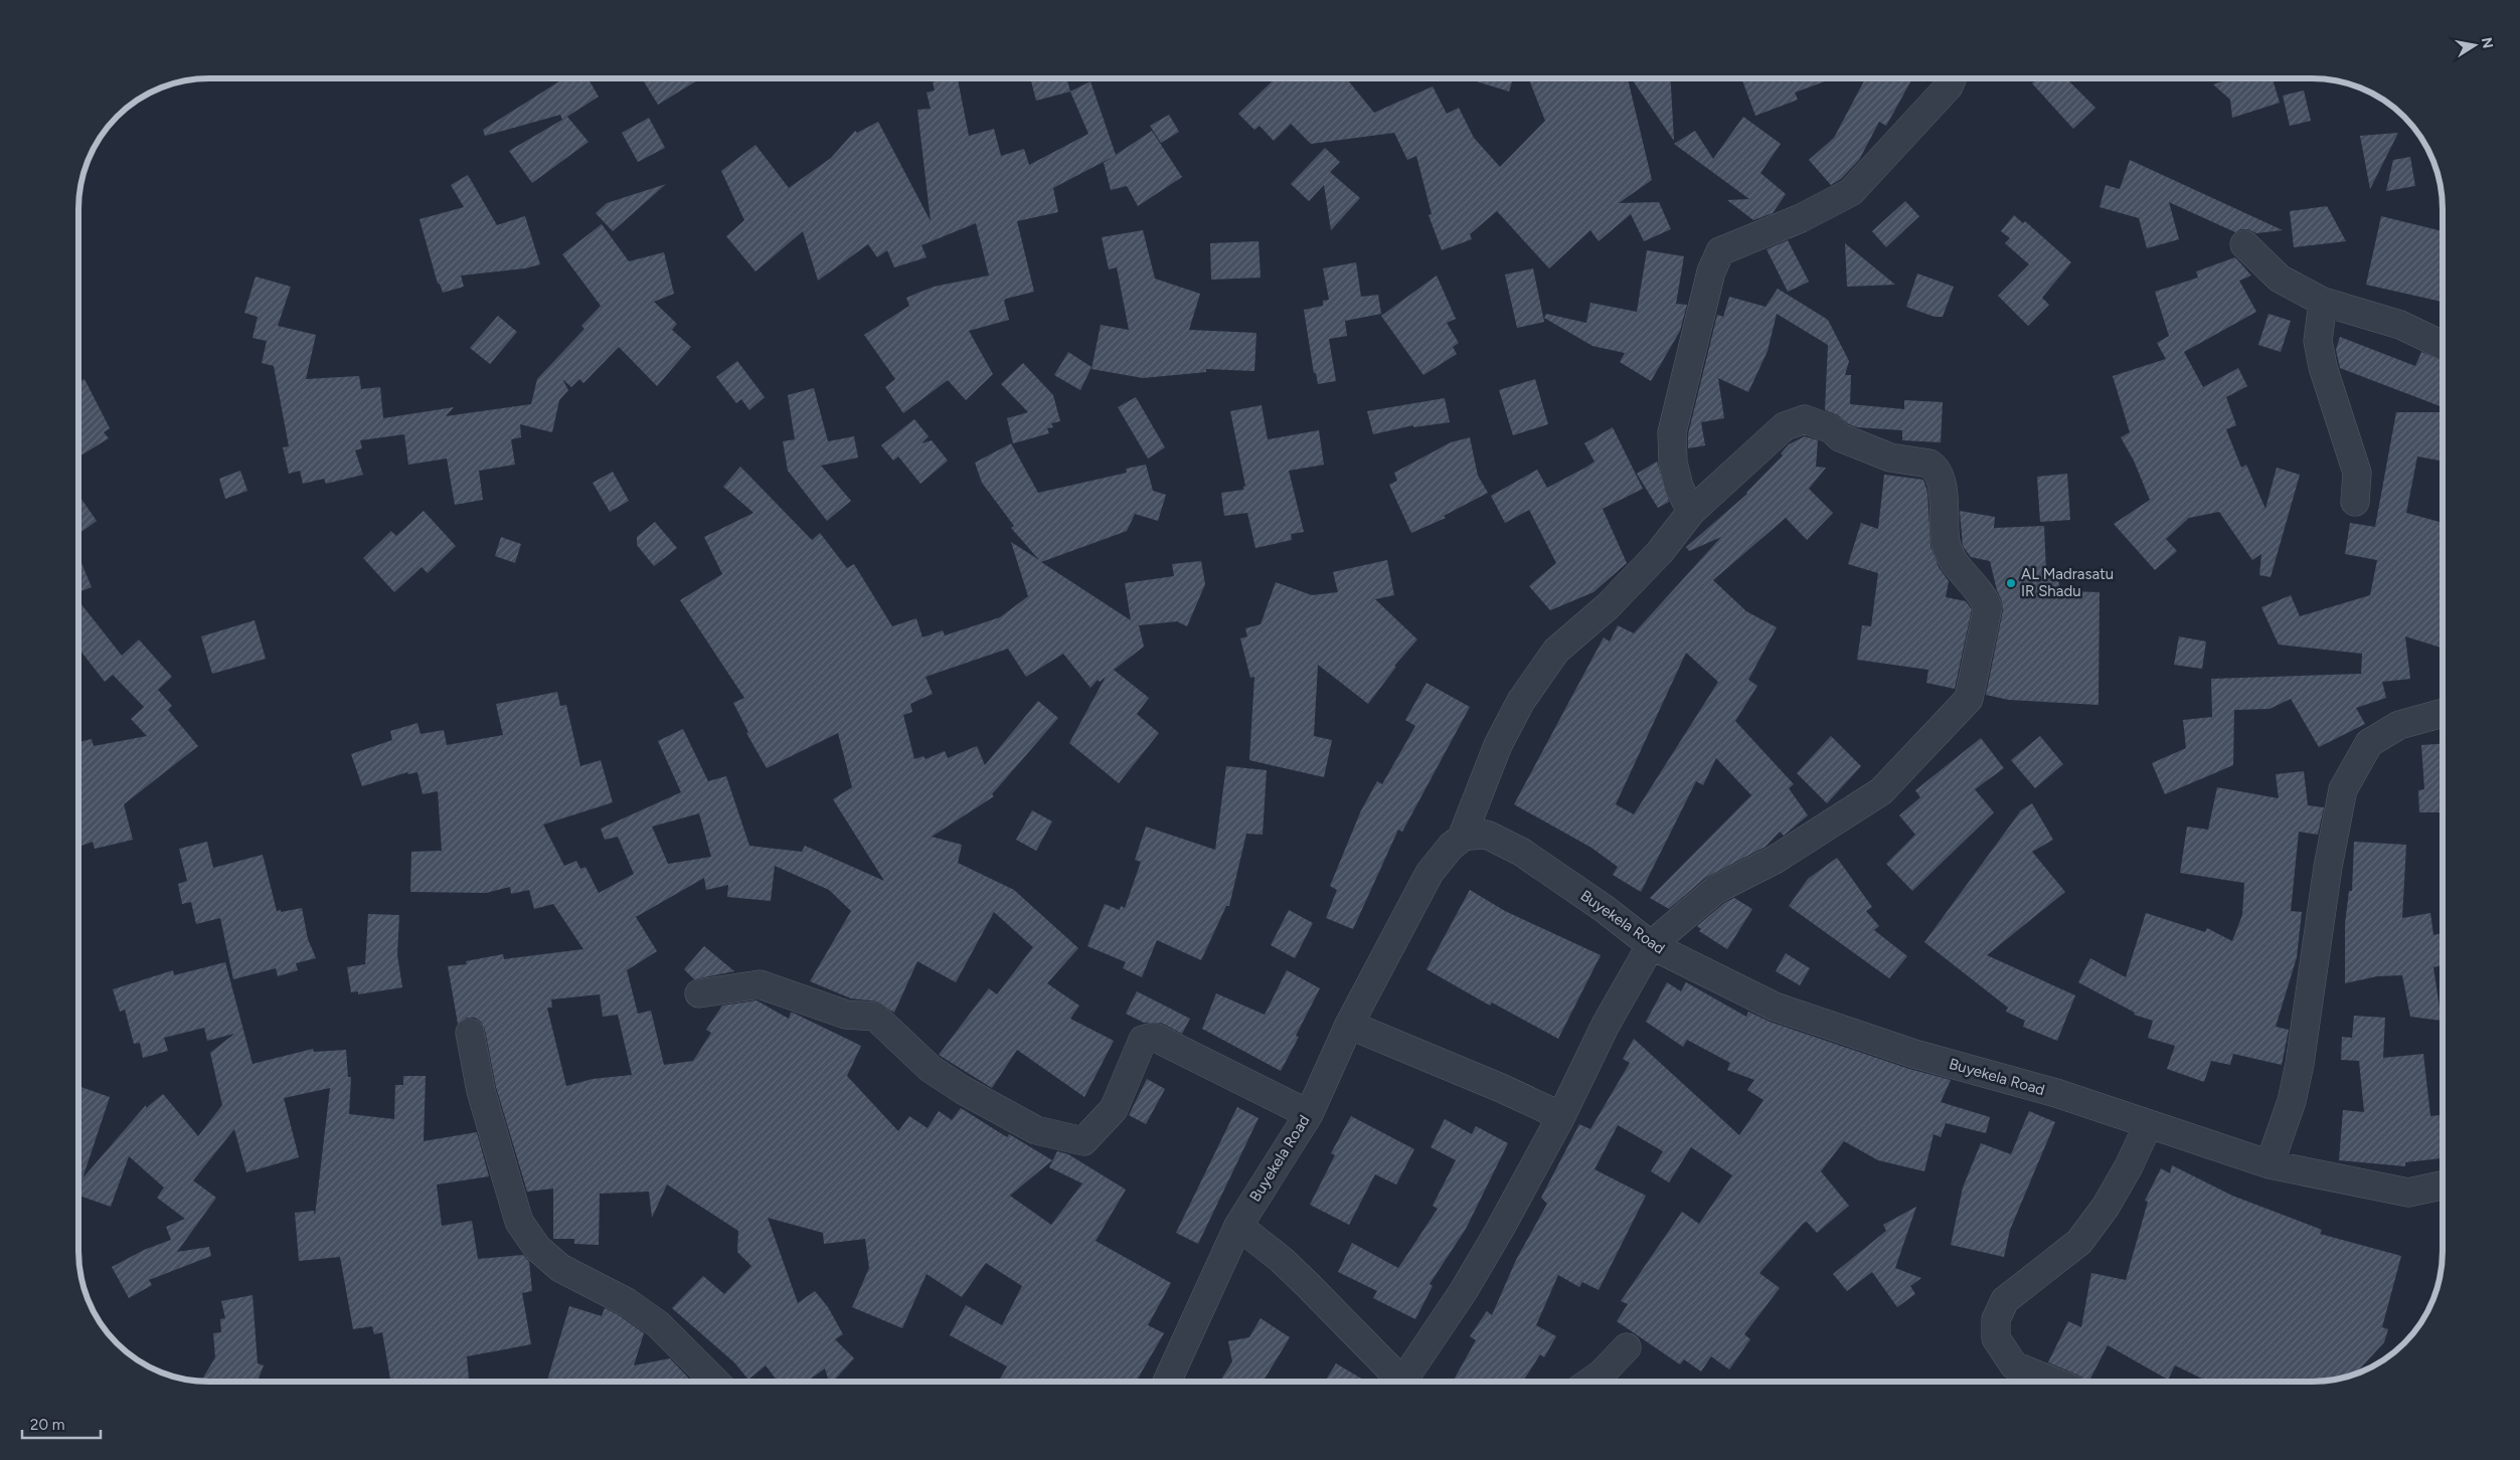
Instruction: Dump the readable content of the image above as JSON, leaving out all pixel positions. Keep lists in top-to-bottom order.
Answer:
{
  "streets": {
    "street": ["Buyekela Road"]
  },
  "places": ["AL Madrasatu IR Shadu"],
  "scale_bar": "20 m",
  "north": "right"
}
